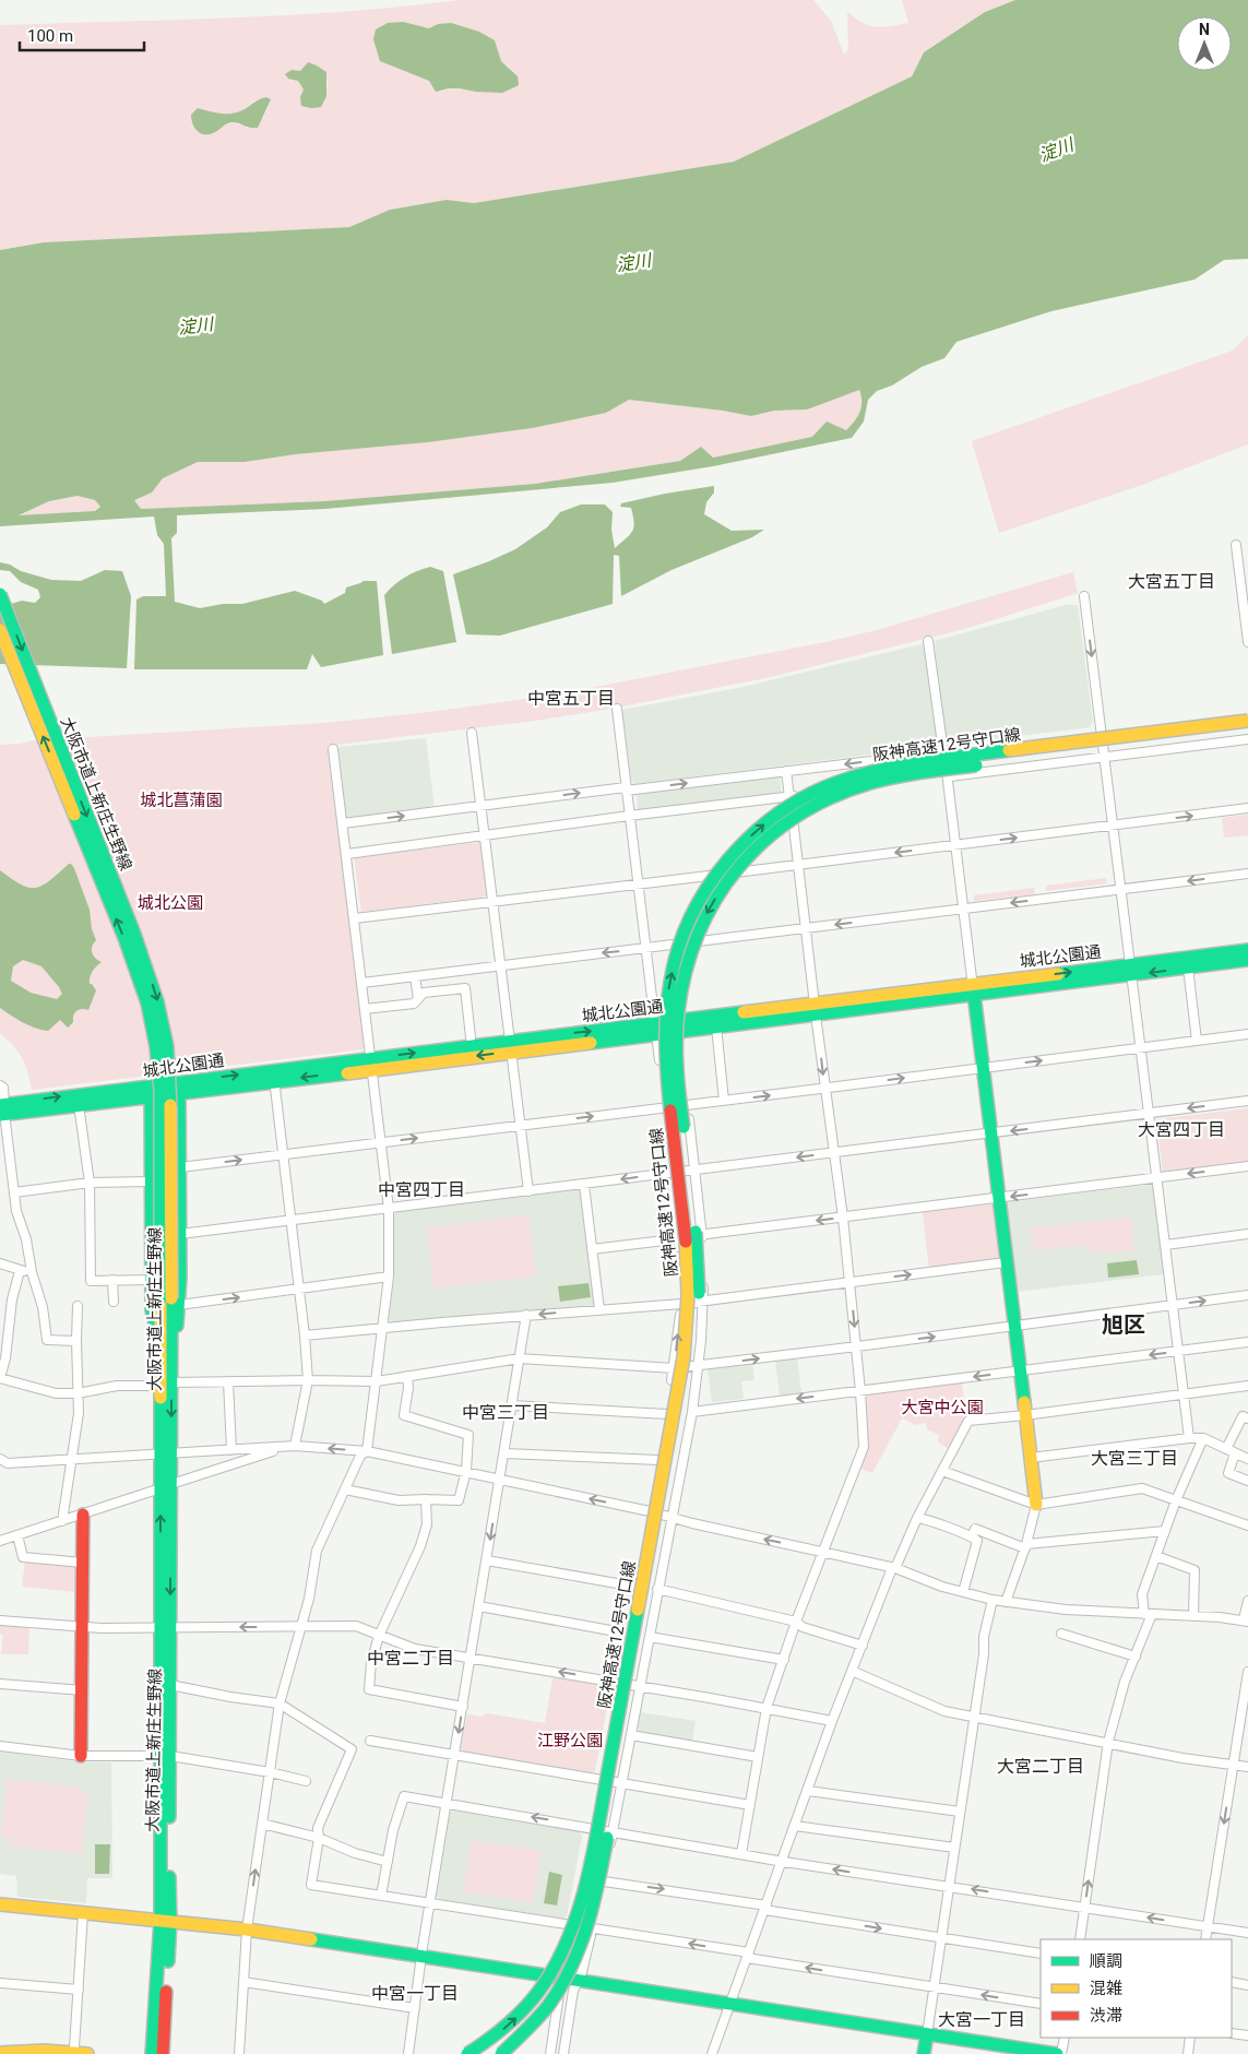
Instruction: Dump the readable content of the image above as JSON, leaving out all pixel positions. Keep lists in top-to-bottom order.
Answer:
{
  "streets": {
    "main road": ["阪神高速12号守口線", "大阪市道上新庄生野線", "城北公園通"]
  },
  "districts": [
    "大宮五丁目",
    "中宮五丁目",
    "大宮四丁目",
    "中宮四丁目",
    "旭区",
    "中宮三丁目",
    "大宮三丁目",
    "中宮二丁目",
    "大宮二丁目",
    "中宮一丁目",
    "大宮一丁目"
  ],
  "water": ["淀川"],
  "parks": [
    "城北菖蒲園",
    "城北公園",
    "大宮中公園",
    "江野公園"
  ],
  "legend": ["順調", "混雑", "渋滞"],
  "scale_bar": "100 m",
  "north": "top"
}
